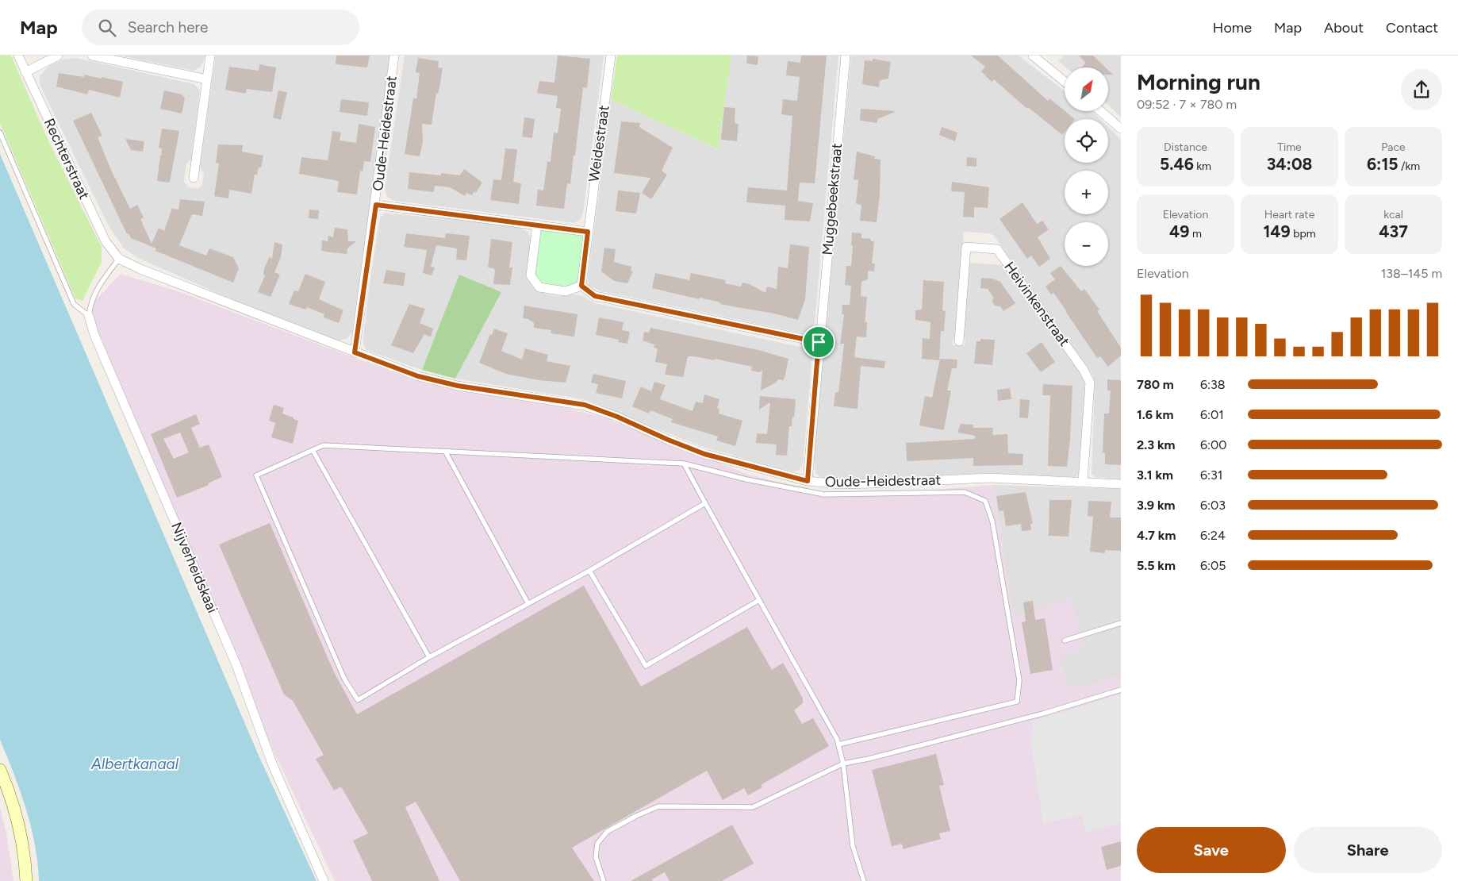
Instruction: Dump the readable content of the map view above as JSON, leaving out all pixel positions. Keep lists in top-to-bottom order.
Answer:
{
  "streets": {
    "street": [
      "Oude-Heidestraat",
      "Weidestraat",
      "Rechterstraat",
      "Muggebeekstraat",
      "Heivinkenstraat",
      "Nijverheidskaai"
    ]
  },
  "crossings": [
    ["Oude-Heidestraat", "Rechterstraat"],
    ["Oude-Heidestraat", "Muggebeekstraat"],
    ["Oude-Heidestraat", "Heivinkenstraat"],
    ["Oude-Heidestraat", "Nijverheidskaai"],
    ["Rechterstraat", "Nijverheidskaai"]
  ],
  "water": ["Albertkanaal"],
  "north": "top right",
  "page": {
    "header": "Map",
    "search": "Search here",
    "nav": [
      "Home",
      "Map",
      "About",
      "Contact"
    ],
    "heading": ["Morning run", "09:52 · 7 × 780 m"],
    "map_buttons": ["+", "−"],
    "stats": [
      ["Distance", "5.46 km"],
      ["Time", "34:08"],
      ["Pace", "6:15 /km"],
      ["Elevation", "49 m"],
      ["Heart rate", "149 bpm"],
      ["kcal", "437"]
    ],
    "chart": ["Elevation", "138–145 m"],
    "list": [
      {
        "name": "780 m",
        "note": "6:38"
      },
      {
        "name": "1.6 km",
        "note": "6:01"
      },
      {
        "name": "2.3 km",
        "note": "6:00"
      },
      {
        "name": "3.1 km",
        "note": "6:31"
      },
      {
        "name": "3.9 km",
        "note": "6:03"
      },
      {
        "name": "4.7 km",
        "note": "6:24"
      },
      {
        "name": "5.5 km",
        "note": "6:05"
      }
    ],
    "buttons": ["Save", "Share"]
  }
}
